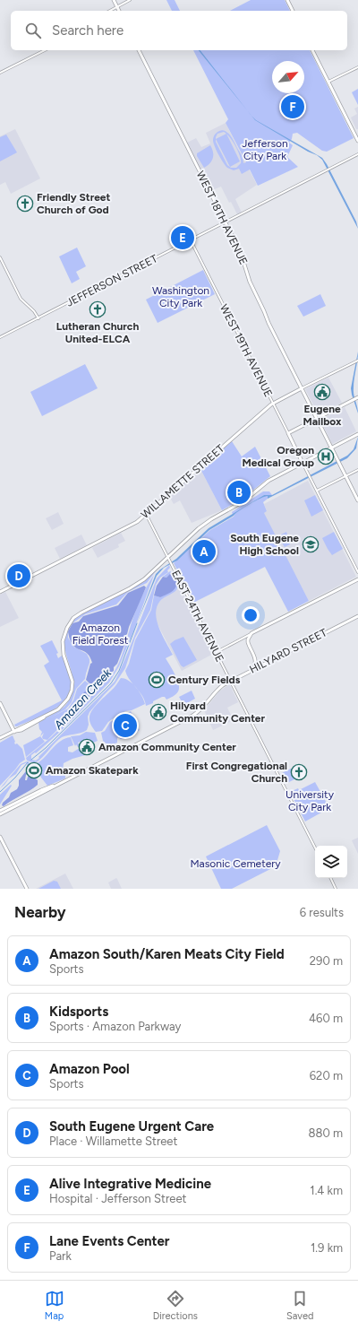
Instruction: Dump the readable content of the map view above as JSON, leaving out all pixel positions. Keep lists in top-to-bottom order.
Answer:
{
  "streets": {
    "main road": ["WEST 18TH AVENUE", "WILLAMETTE STREET", "HILYARD STREET"],
    "street": ["JEFFERSON STREET", "WEST 19TH AVENUE", "EAST 24TH AVENUE"]
  },
  "crossings": [
    ["WEST 18TH AVENUE", "JEFFERSON STREET"],
    ["WEST 18TH AVENUE", "WILLAMETTE STREET"],
    ["JEFFERSON STREET", "WEST 19TH AVENUE"],
    ["WEST 19TH AVENUE", "WILLAMETTE STREET"],
    ["WILLAMETTE STREET", "EAST 24TH AVENUE"],
    ["EAST 24TH AVENUE", "HILYARD STREET"]
  ],
  "water": ["Amazon Creek"],
  "parks": [
    "Jefferson City Park",
    "Washington City Park",
    "Amazon Field Forest",
    "University City Park",
    "Masonic Cemetery"
  ],
  "places": {
    "church": ["Friendly Street Church of God", "Lutheran Church United-ELCA", "First Congregational Church"],
    "public building": ["Eugene Mailbox", "Hilyard Community Center", "Amazon Community Center"],
    "hospital": ["Oregon Medical Group"],
    "school or university": ["South Eugene High School"],
    "sports": ["Century Fields", "Amazon Skatepark"]
  },
  "north": "top right",
  "page": {
    "search": "Search here",
    "pins": [
      "F",
      "E",
      "B",
      "A",
      "D",
      "C"
    ],
    "heading": ["Nearby", "6 results"],
    "list": [
      {
        "mark": "A",
        "name": "Amazon South/Karen Meats City Field",
        "note": "Sports",
        "value": "290 m"
      },
      {
        "mark": "B",
        "name": "Kidsports",
        "note": "Sports · Amazon Parkway",
        "value": "460 m"
      },
      {
        "mark": "C",
        "name": "Amazon Pool",
        "note": "Sports",
        "value": "620 m"
      },
      {
        "mark": "D",
        "name": "South Eugene Urgent Care",
        "note": "Place · Willamette Street",
        "value": "880 m"
      },
      {
        "mark": "E",
        "name": "Alive Integrative Medicine",
        "note": "Hospital · Jefferson Street",
        "value": "1.4 km"
      },
      {
        "mark": "F",
        "name": "Lane Events Center",
        "note": "Park",
        "value": "1.9 km"
      }
    ],
    "nav": ["Map", "Directions", "Saved"]
  }
}
